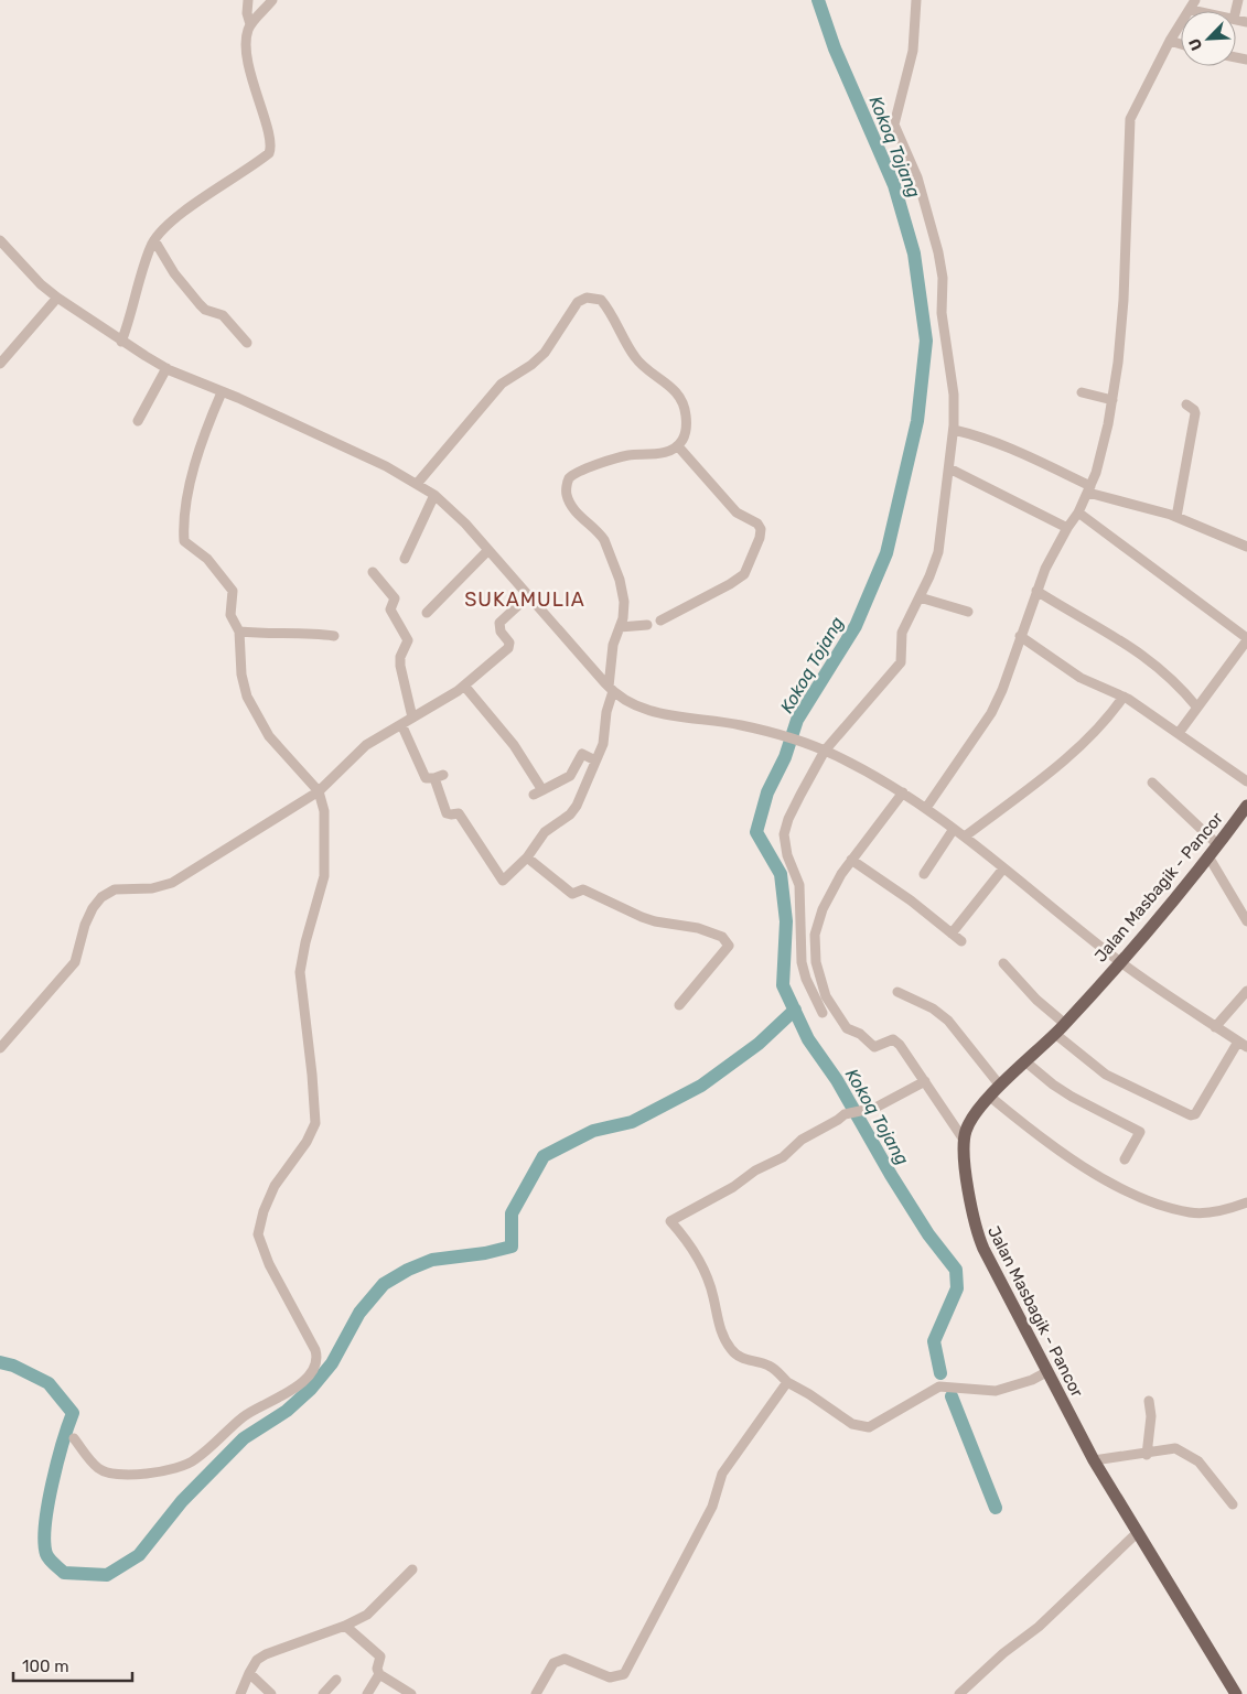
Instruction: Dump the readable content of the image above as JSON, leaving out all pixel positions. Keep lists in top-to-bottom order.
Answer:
{
  "streets": {
    "main road": ["Jalan Masbagik - Pancor"]
  },
  "districts": ["SUKAMULIA"],
  "water": ["Kokoq Tojang"],
  "scale_bar": "100 m",
  "north": "bottom left"
}
